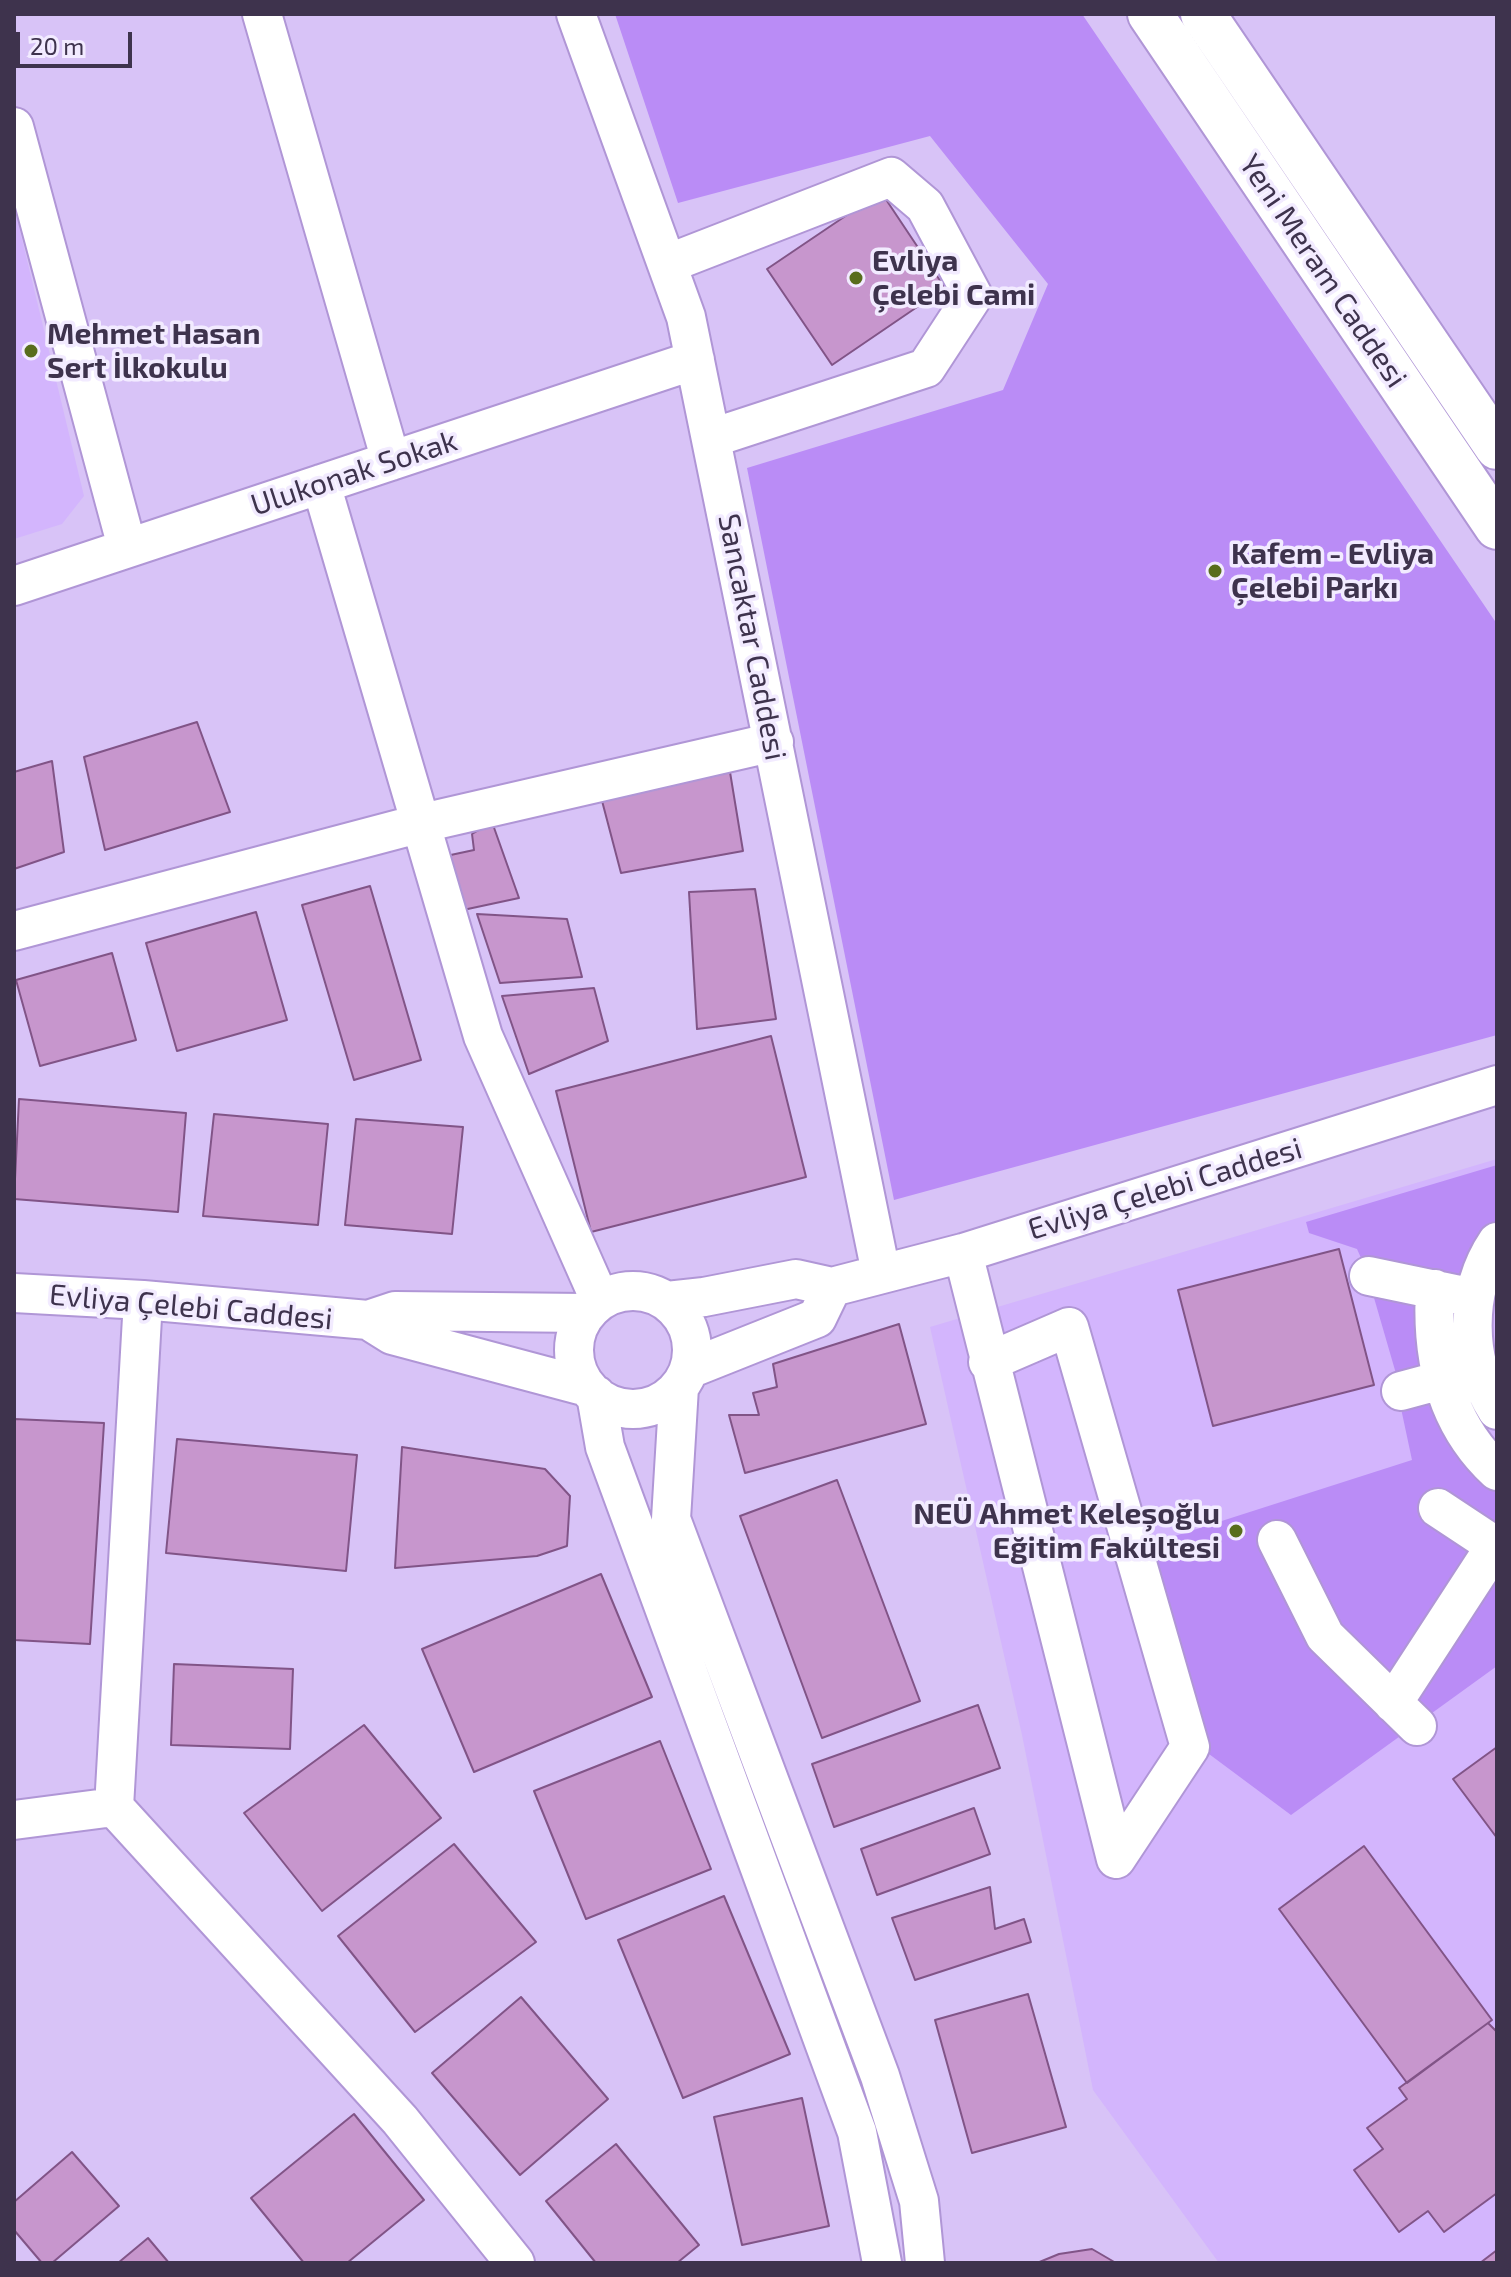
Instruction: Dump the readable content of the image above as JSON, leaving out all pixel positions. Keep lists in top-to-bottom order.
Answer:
{
  "streets": {
    "main road": ["Yeni Meram Caddesi"],
    "street": ["Ulukonak Sokak", "Sancaktar Caddesi", "Evliya Çelebi Caddesi"]
  },
  "crossings": [
    ["Ulukonak Sokak", "Sancaktar Caddesi"],
    ["Sancaktar Caddesi", "Evliya Çelebi Caddesi"]
  ],
  "places": [
    "Evliya Çelebi Cami",
    "Mehmet Hasan Sert İlkokulu",
    "Kafem - Evliya Çelebi Parkı",
    "NEÜ Ahmet Keleşoğlu Eğitim Fakültesi"
  ],
  "scale_bar": "20 m"
}
